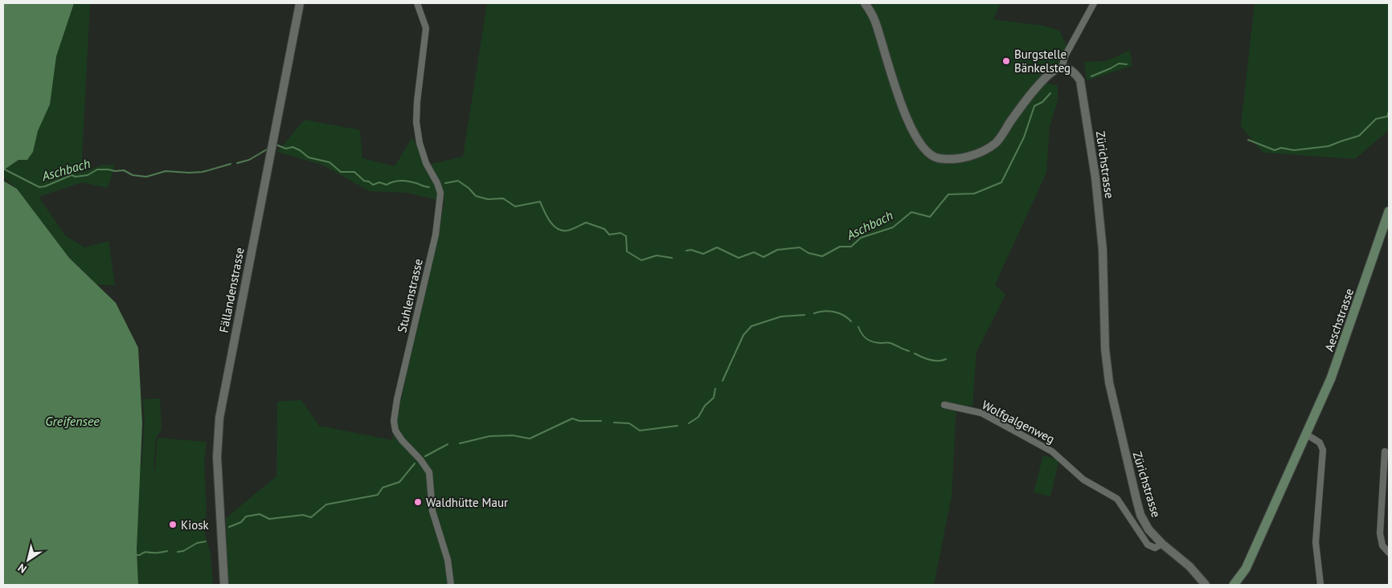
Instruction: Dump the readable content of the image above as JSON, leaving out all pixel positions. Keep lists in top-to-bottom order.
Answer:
{
  "streets": {
    "main road": ["Aeschstrasse"],
    "street": [
      "Zürichstrasse",
      "Fällandenstrasse",
      "Stuhlenstrasse",
      "Wolfgalgenweg"
    ]
  },
  "crossings": [
    ["Zürichstrasse", "Wolfgalgenweg"]
  ],
  "water": ["Aschbach", "Greifensee"],
  "places": ["Burgstelle Bänkelsteg", "Waldhütte Maur", "Kiosk"],
  "north": "bottom left"
}
